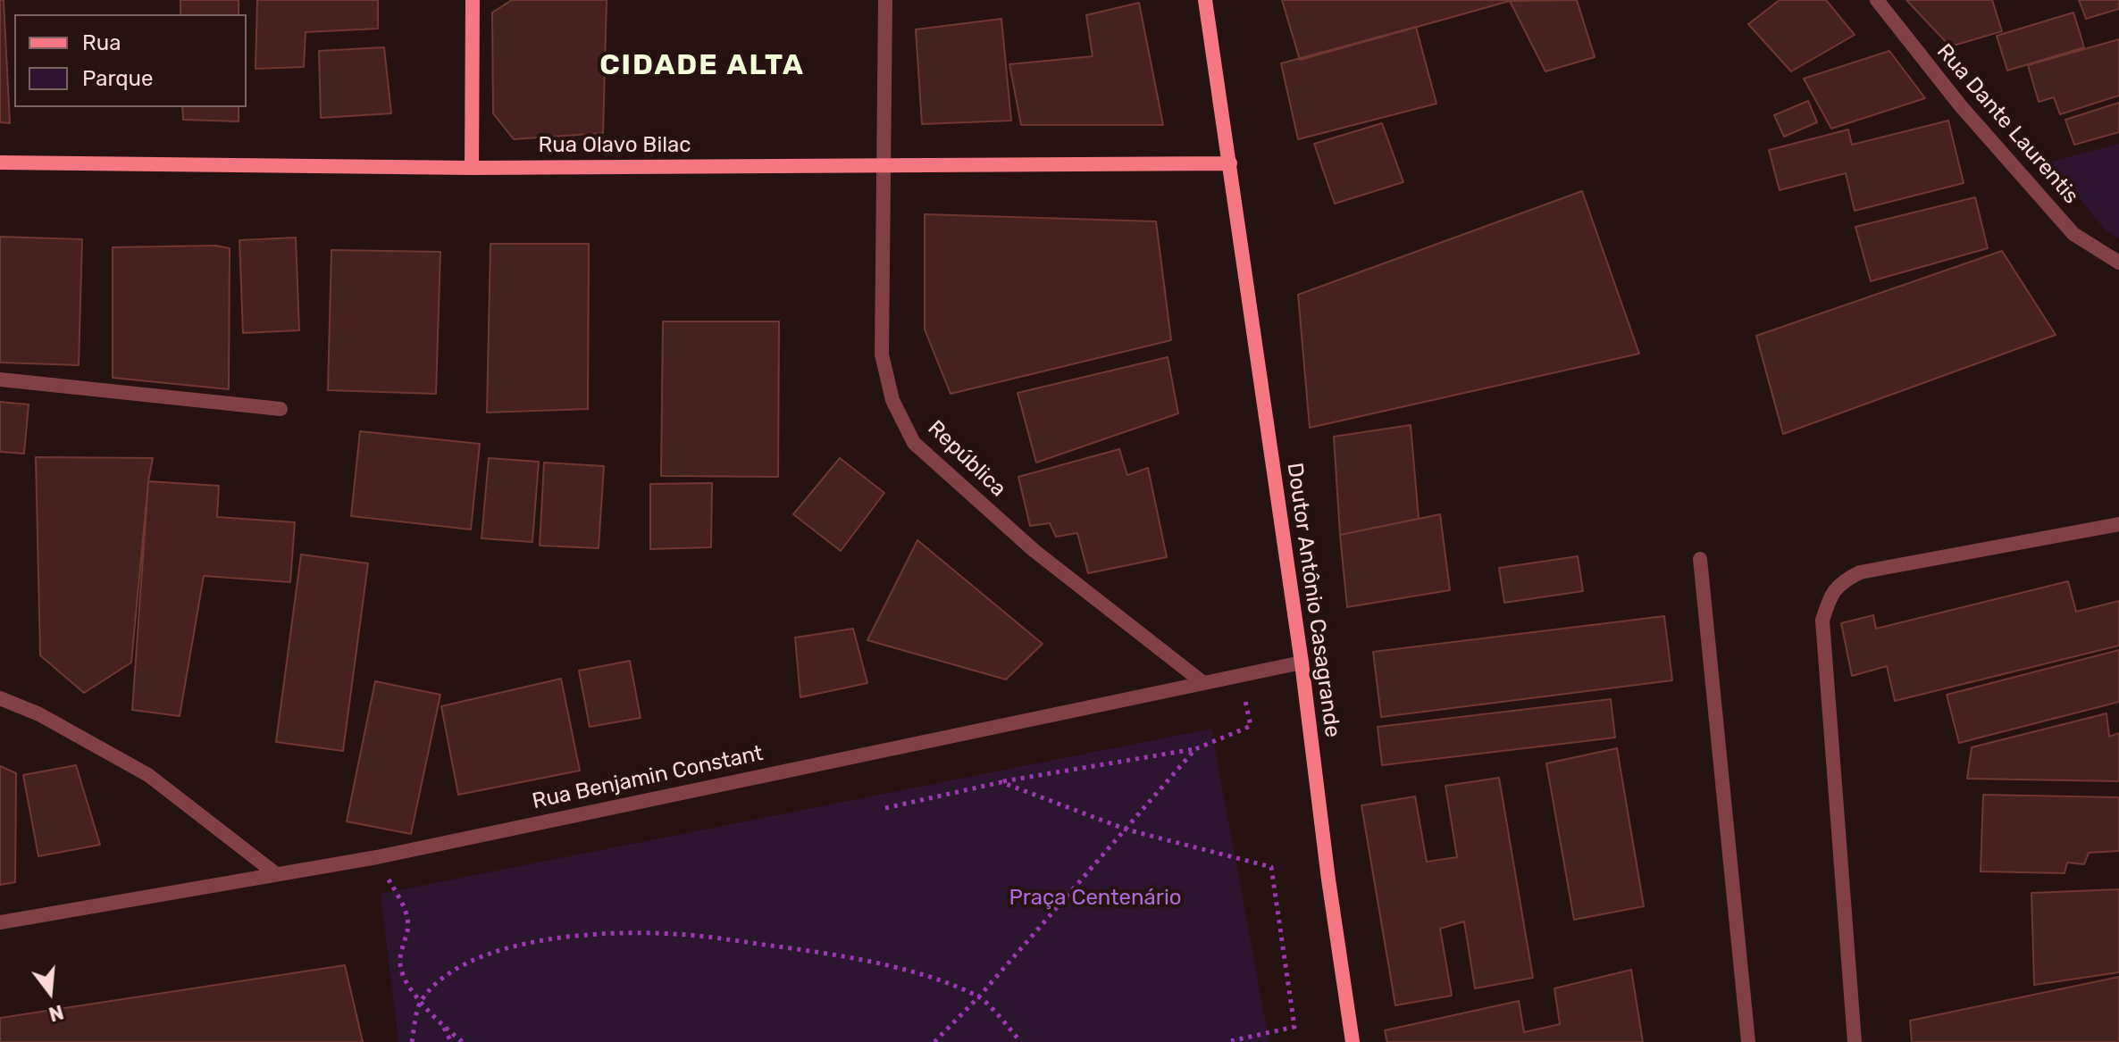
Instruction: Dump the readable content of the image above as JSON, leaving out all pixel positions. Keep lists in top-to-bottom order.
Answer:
{
  "streets": {
    "main road": ["Rua Olavo Bilac", "Doutor Antônio Casagrande"],
    "street": ["Rua Dante Laurentis", "República", "Rua Benjamin Constant"]
  },
  "crossings": [
    ["Rua Olavo Bilac", "República"],
    ["Rua Olavo Bilac", "Doutor Antônio Casagrande"],
    ["República", "Rua Benjamin Constant"],
    ["Doutor Antônio Casagrande", "Rua Benjamin Constant"]
  ],
  "districts": ["CIDADE ALTA"],
  "parks": ["Praça Centenário"],
  "legend": ["Rua", "Parque"],
  "north": "bottom"
}
